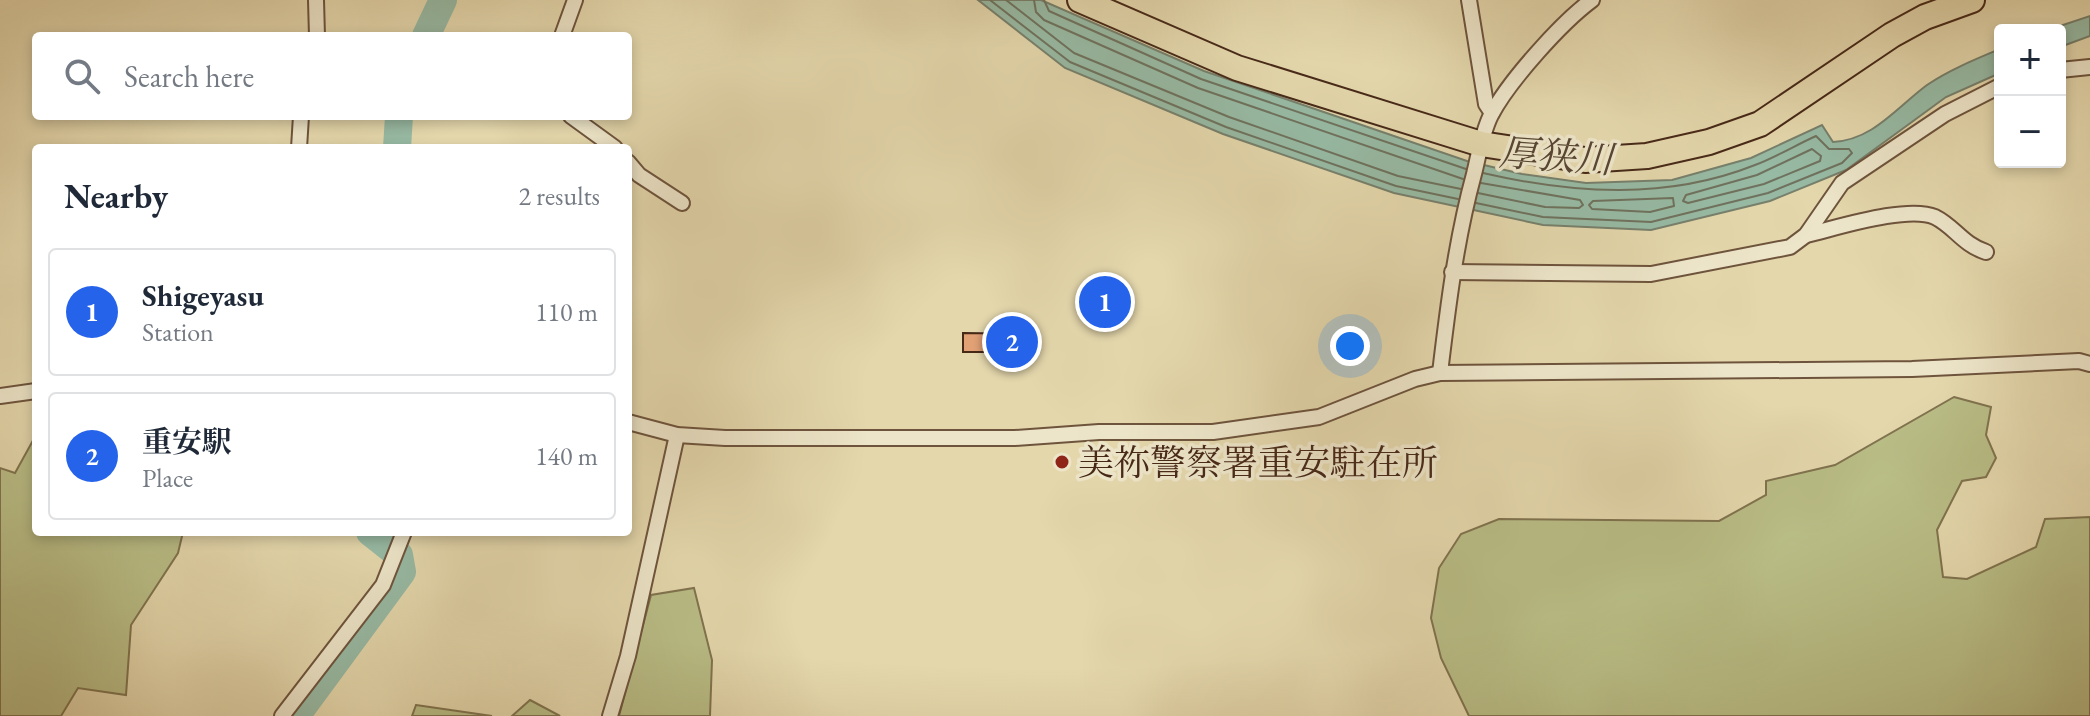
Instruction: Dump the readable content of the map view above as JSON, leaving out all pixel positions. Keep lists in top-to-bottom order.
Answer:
{
  "water": ["厚狭川"],
  "places": ["美祢警察署重安駐在所"],
  "page": {
    "map_buttons": ["+", "−"],
    "search": "Search here",
    "heading": ["Nearby", "2 results"],
    "list": [
      {
        "mark": "1",
        "name": "Shigeyasu",
        "note": "Station",
        "value": "110 m"
      },
      {
        "mark": "2",
        "name": "重安駅",
        "note": "Place",
        "value": "140 m"
      }
    ],
    "pins": ["1", "2"]
  }
}
